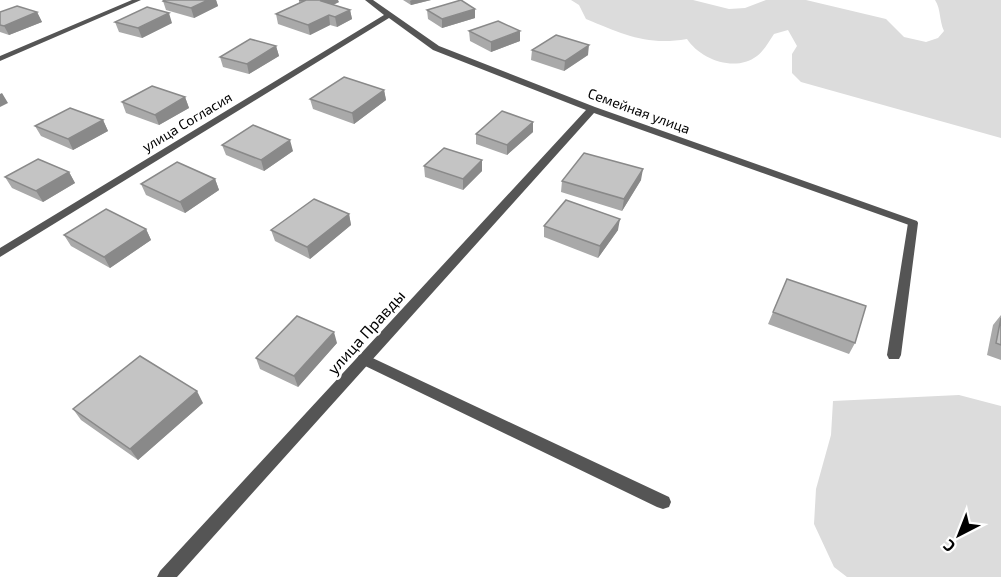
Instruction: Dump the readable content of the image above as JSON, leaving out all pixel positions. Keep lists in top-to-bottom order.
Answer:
{
  "streets": {
    "street": ["Семейная улица", "улица Согласия", "улица Правды"]
  },
  "crossings": [
    ["Семейная улица", "улица Согласия"],
    ["Семейная улица", "улица Правды"]
  ],
  "north": "bottom left"
}
